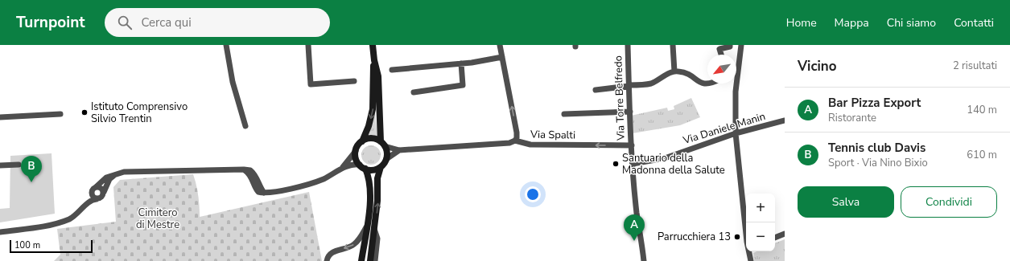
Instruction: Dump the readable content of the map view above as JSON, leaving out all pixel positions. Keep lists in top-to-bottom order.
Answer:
{
  "streets": {
    "street": ["Via Torre Belfredo", "Via Daniele Manin", "Via Spalti"]
  },
  "crossings": [
    ["Via Torre Belfredo", "Via Daniele Manin"],
    ["Via Torre Belfredo", "Via Spalti"]
  ],
  "parks": ["Cimitero di Mestre"],
  "places": ["Istituto Comprensivo Silvio Trentin", "Santuario della Madonna della Salute", "Parrucchiera 13"],
  "scale_bar": "100 m",
  "north": "bottom left",
  "page": {
    "header": "Turnpoint",
    "search": "Cerca qui",
    "nav": [
      "Home",
      "Mappa",
      "Chi siamo",
      "Contatti"
    ],
    "heading": ["Vicino", "2 risultati"],
    "list": [
      {
        "mark": "A",
        "name": "Bar Pizza Export",
        "note": "Ristorante",
        "value": "140 m"
      },
      {
        "mark": "B",
        "name": "Tennis club Davis",
        "note": "Sport · Via Nino Bixio",
        "value": "610 m"
      }
    ],
    "pins": ["B", "A"],
    "buttons": ["Salva", "Condividi"],
    "map_buttons": ["+", "−"],
    "scale": "100 m"
  }
}
